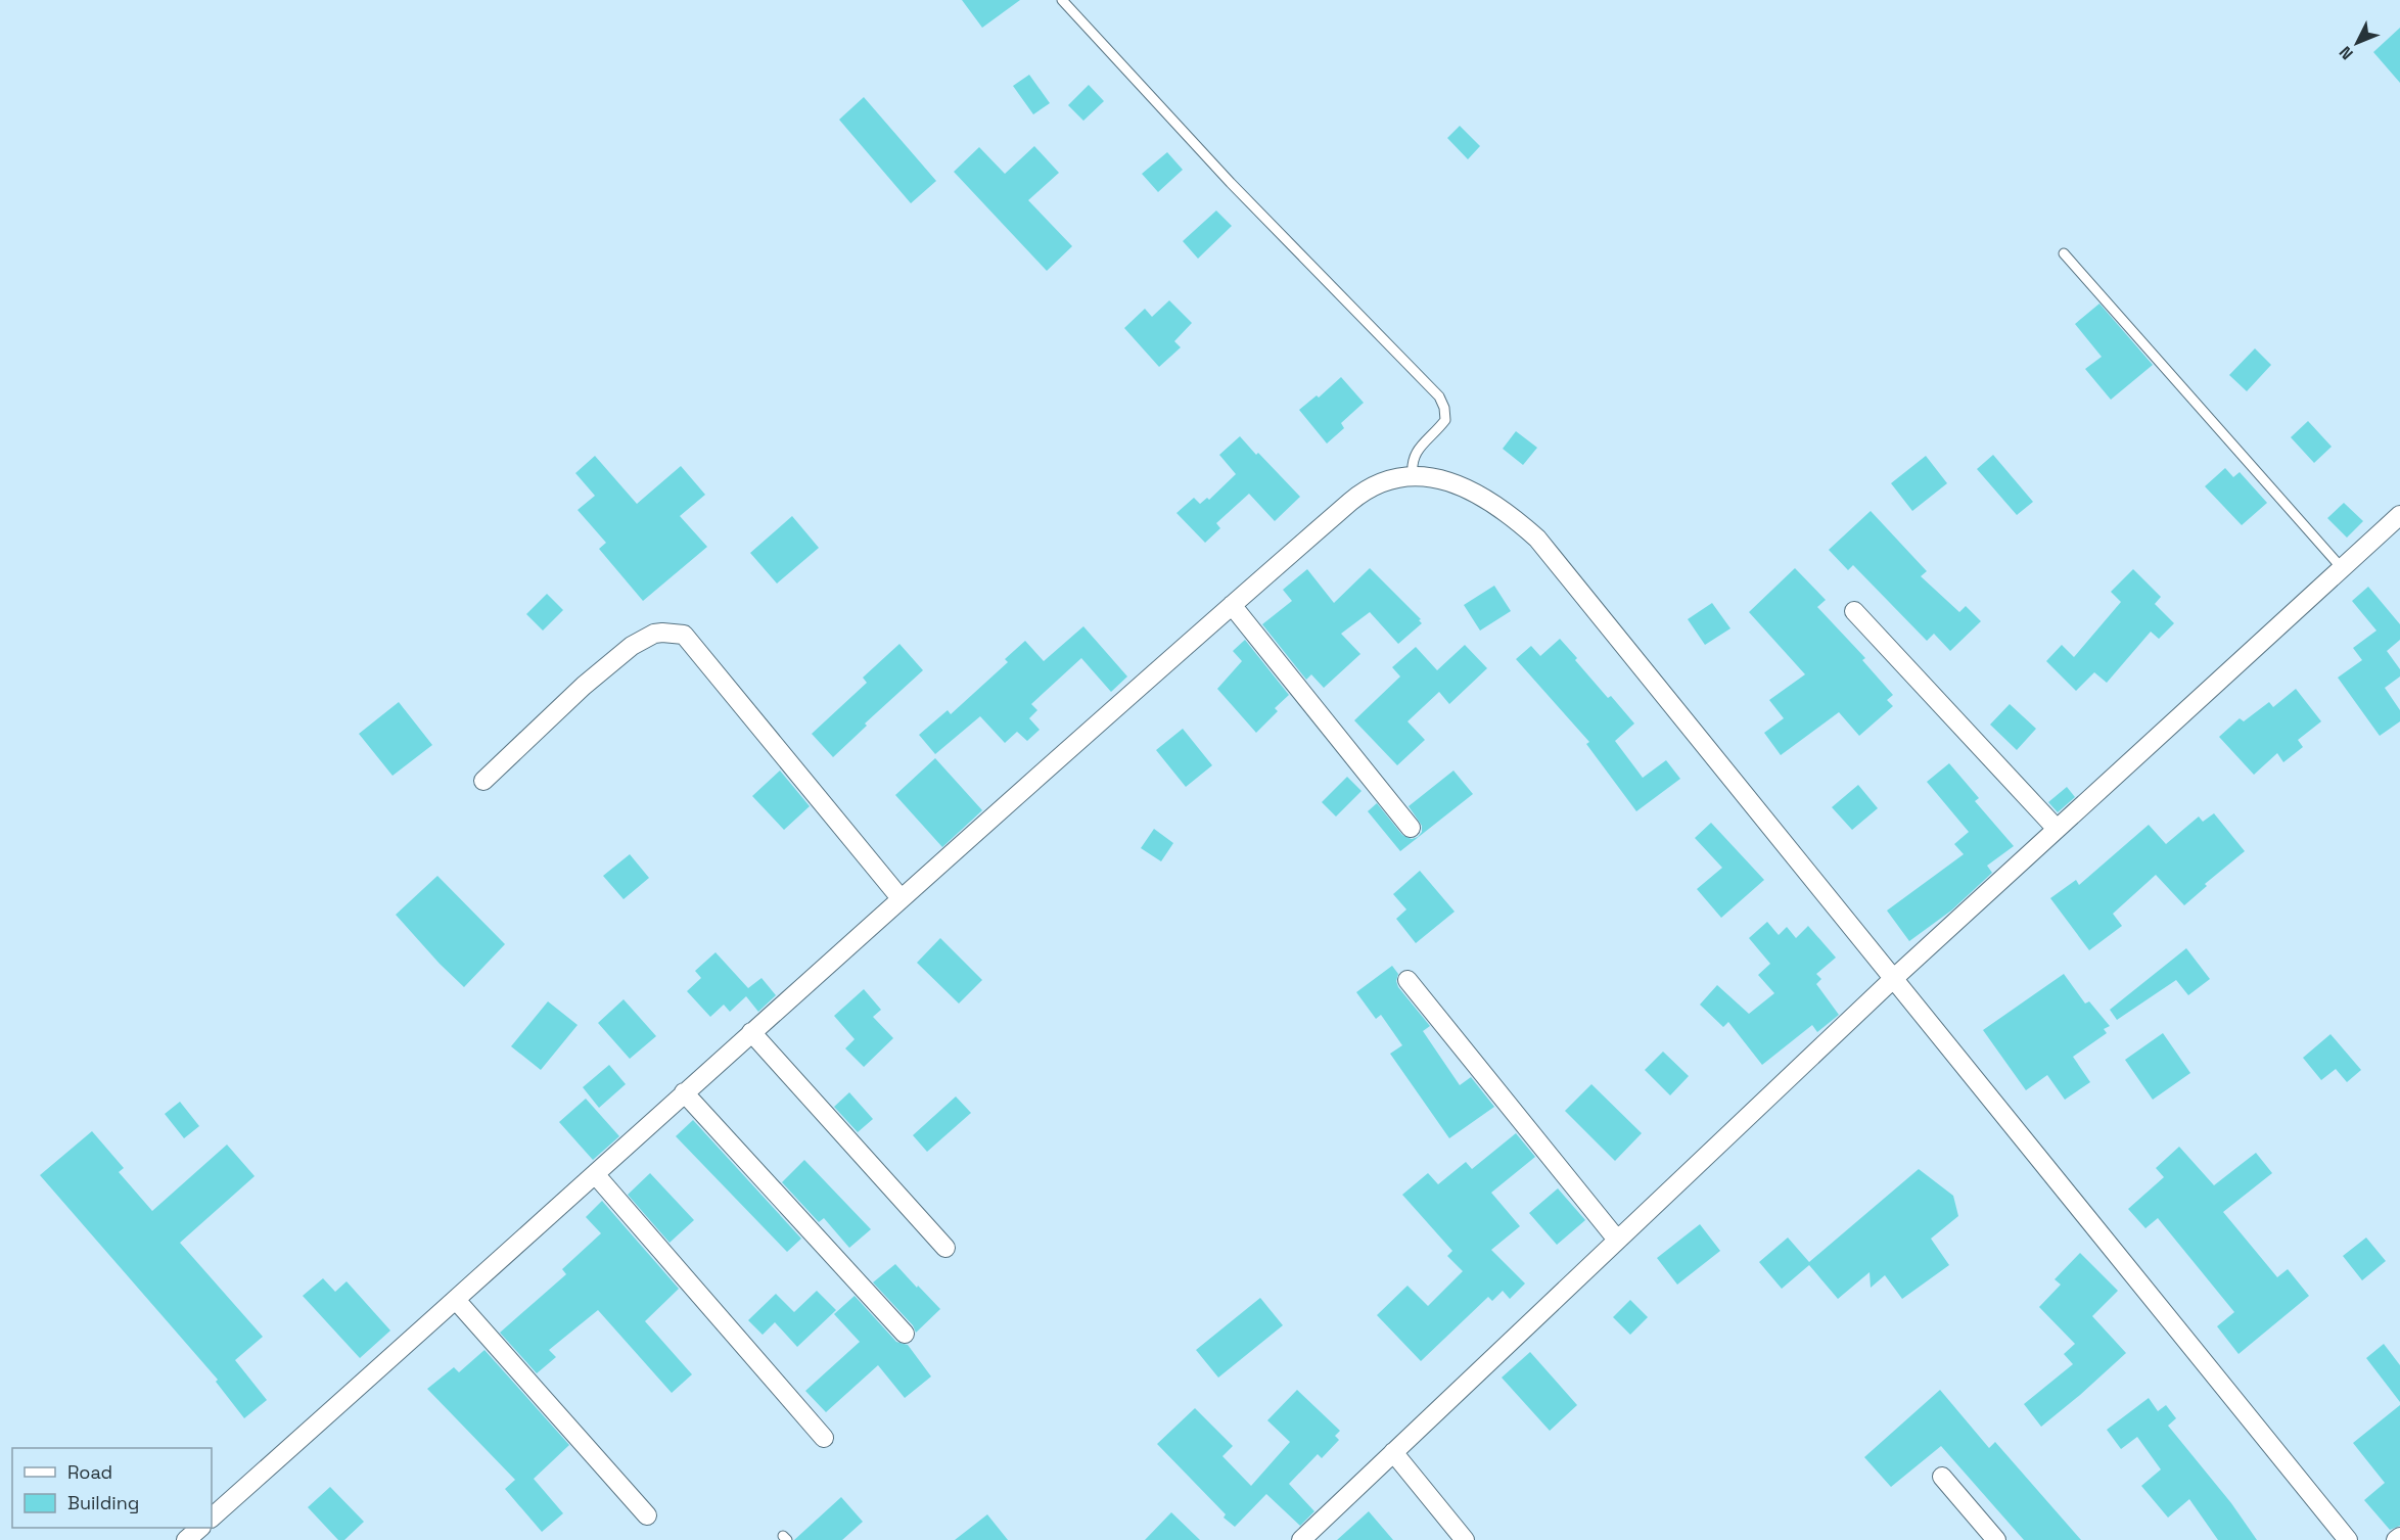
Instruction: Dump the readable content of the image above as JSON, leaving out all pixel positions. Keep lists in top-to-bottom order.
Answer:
{
  "legend": ["Road", "Building"],
  "north": "bottom left"
}
